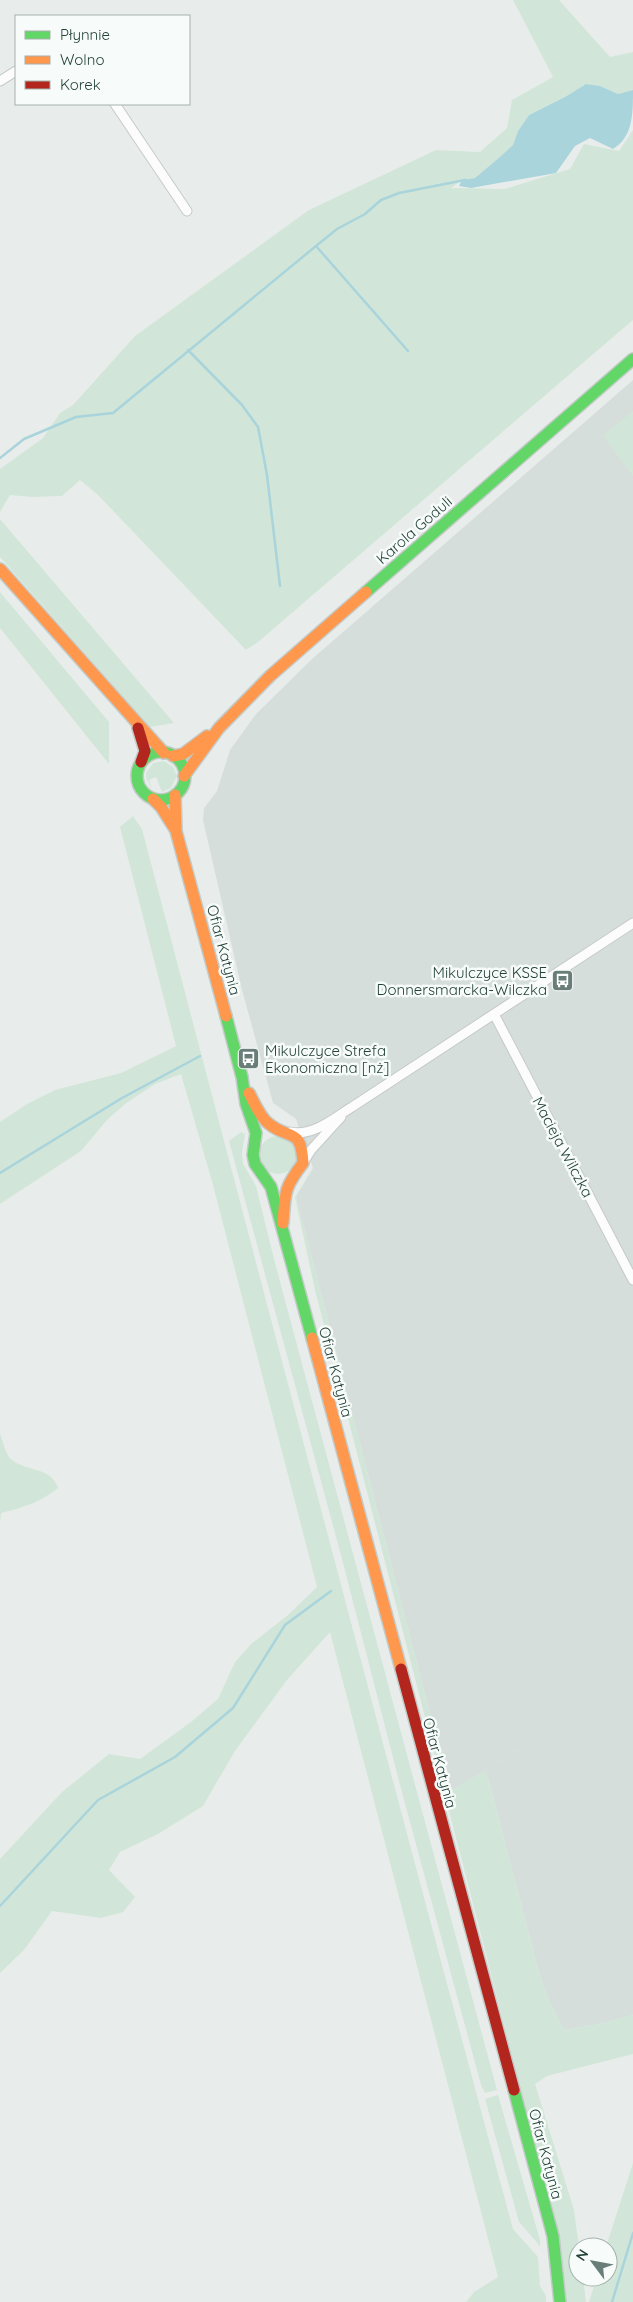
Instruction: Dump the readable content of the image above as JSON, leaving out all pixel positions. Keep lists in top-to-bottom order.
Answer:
{
  "streets": {
    "street": ["Karola Goduli", "Ofiar Katynia", "Macieja Wilczka"]
  },
  "crossings": [
    ["Karola Goduli", "Ofiar Katynia"]
  ],
  "places": {
    "bus stop": ["Mikulczyce KSSE Donnersmarcka-Wilczka", "Mikulczyce Strefa Ekonomiczna [nż]"]
  },
  "legend": ["Płynnie", "Wolno", "Korek"],
  "north": "top left"
}
